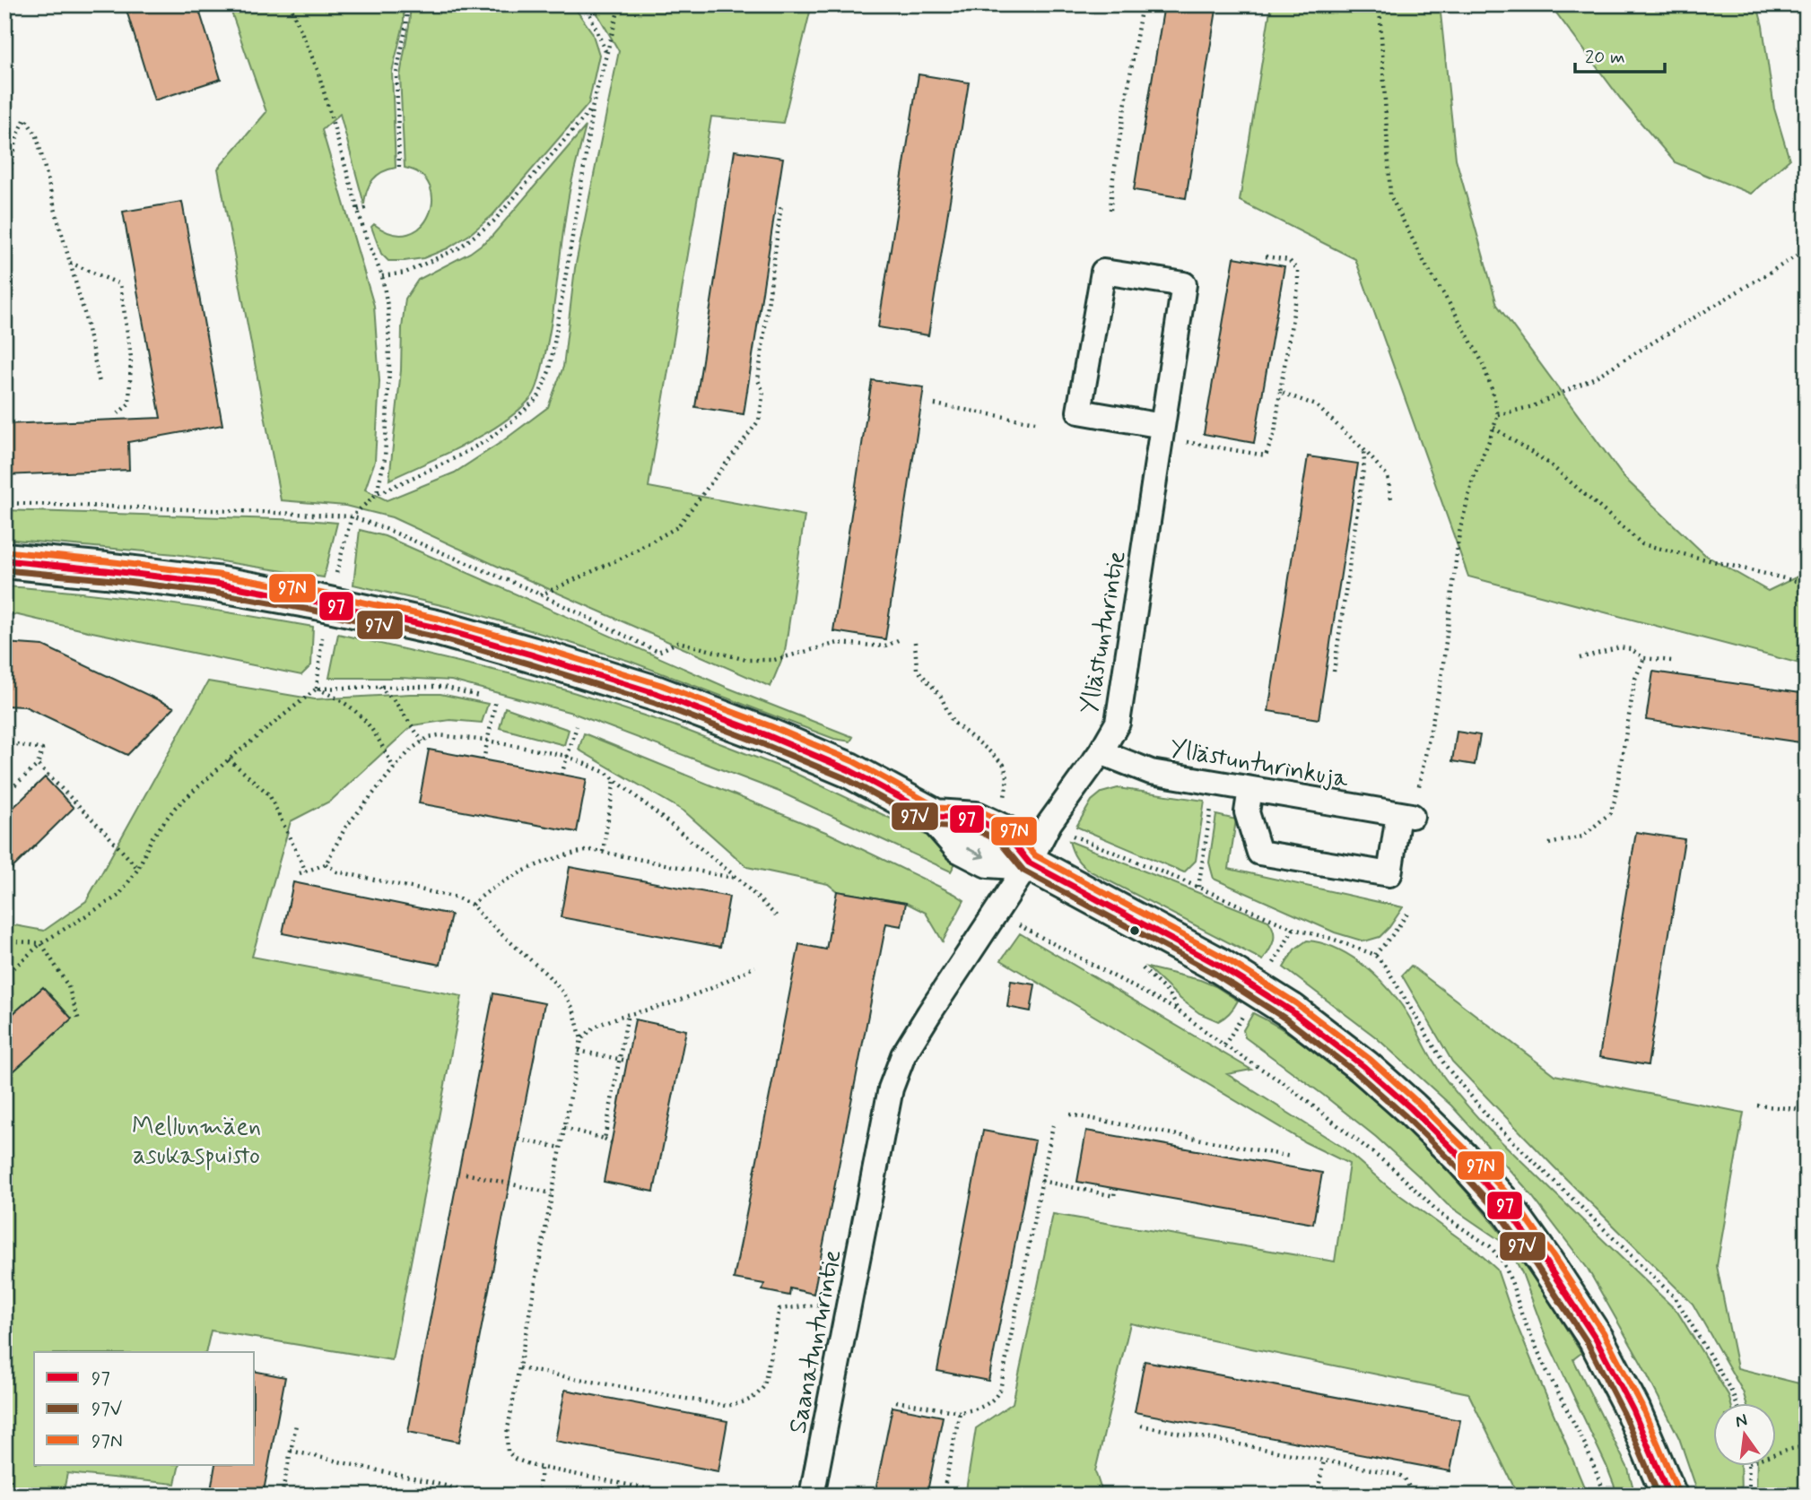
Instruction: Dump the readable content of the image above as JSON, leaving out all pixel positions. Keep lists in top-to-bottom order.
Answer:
{
  "streets": {
    "street": ["Yllästunturintie", "Yllästunturinkuja", "Saanatunturintie"]
  },
  "crossings": [
    ["Yllästunturintie", "Yllästunturinkuja"],
    ["Yllästunturintie", "Saanatunturintie"]
  ],
  "parks": ["Mellunmäen asukaspuisto"],
  "lines": ["transit line 97N", "transit line 97", "transit line 97V"],
  "legend": ["97", "97V", "97N"],
  "scale_bar": "20 m",
  "north": "top"
}
